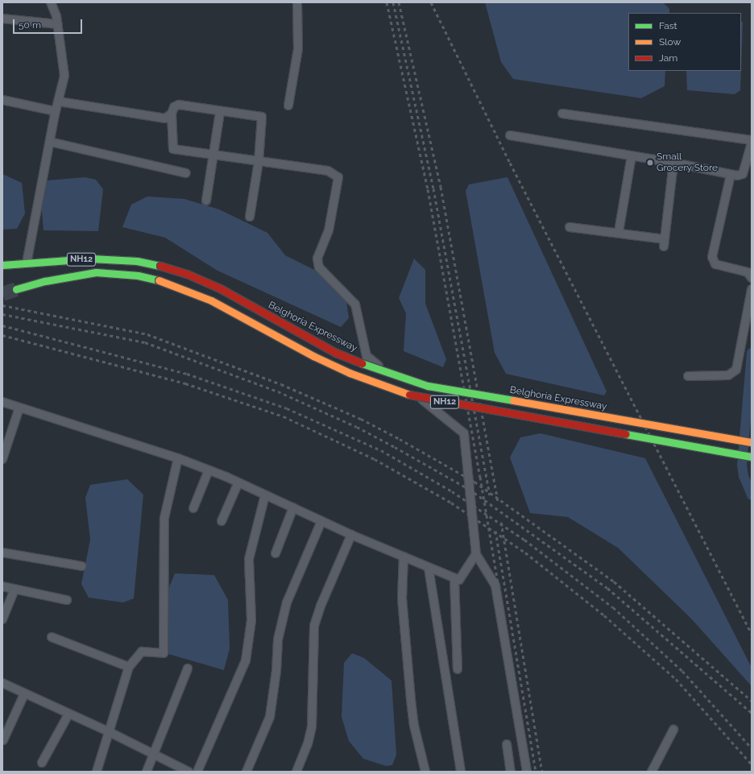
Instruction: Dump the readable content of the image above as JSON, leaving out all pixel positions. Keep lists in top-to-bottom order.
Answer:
{
  "streets": {
    "highway": ["NH12", "Belghoria Expressway"]
  },
  "places": ["Small Grocery Store"],
  "legend": ["Fast", "Slow", "Jam"],
  "scale_bar": "50 m"
}
